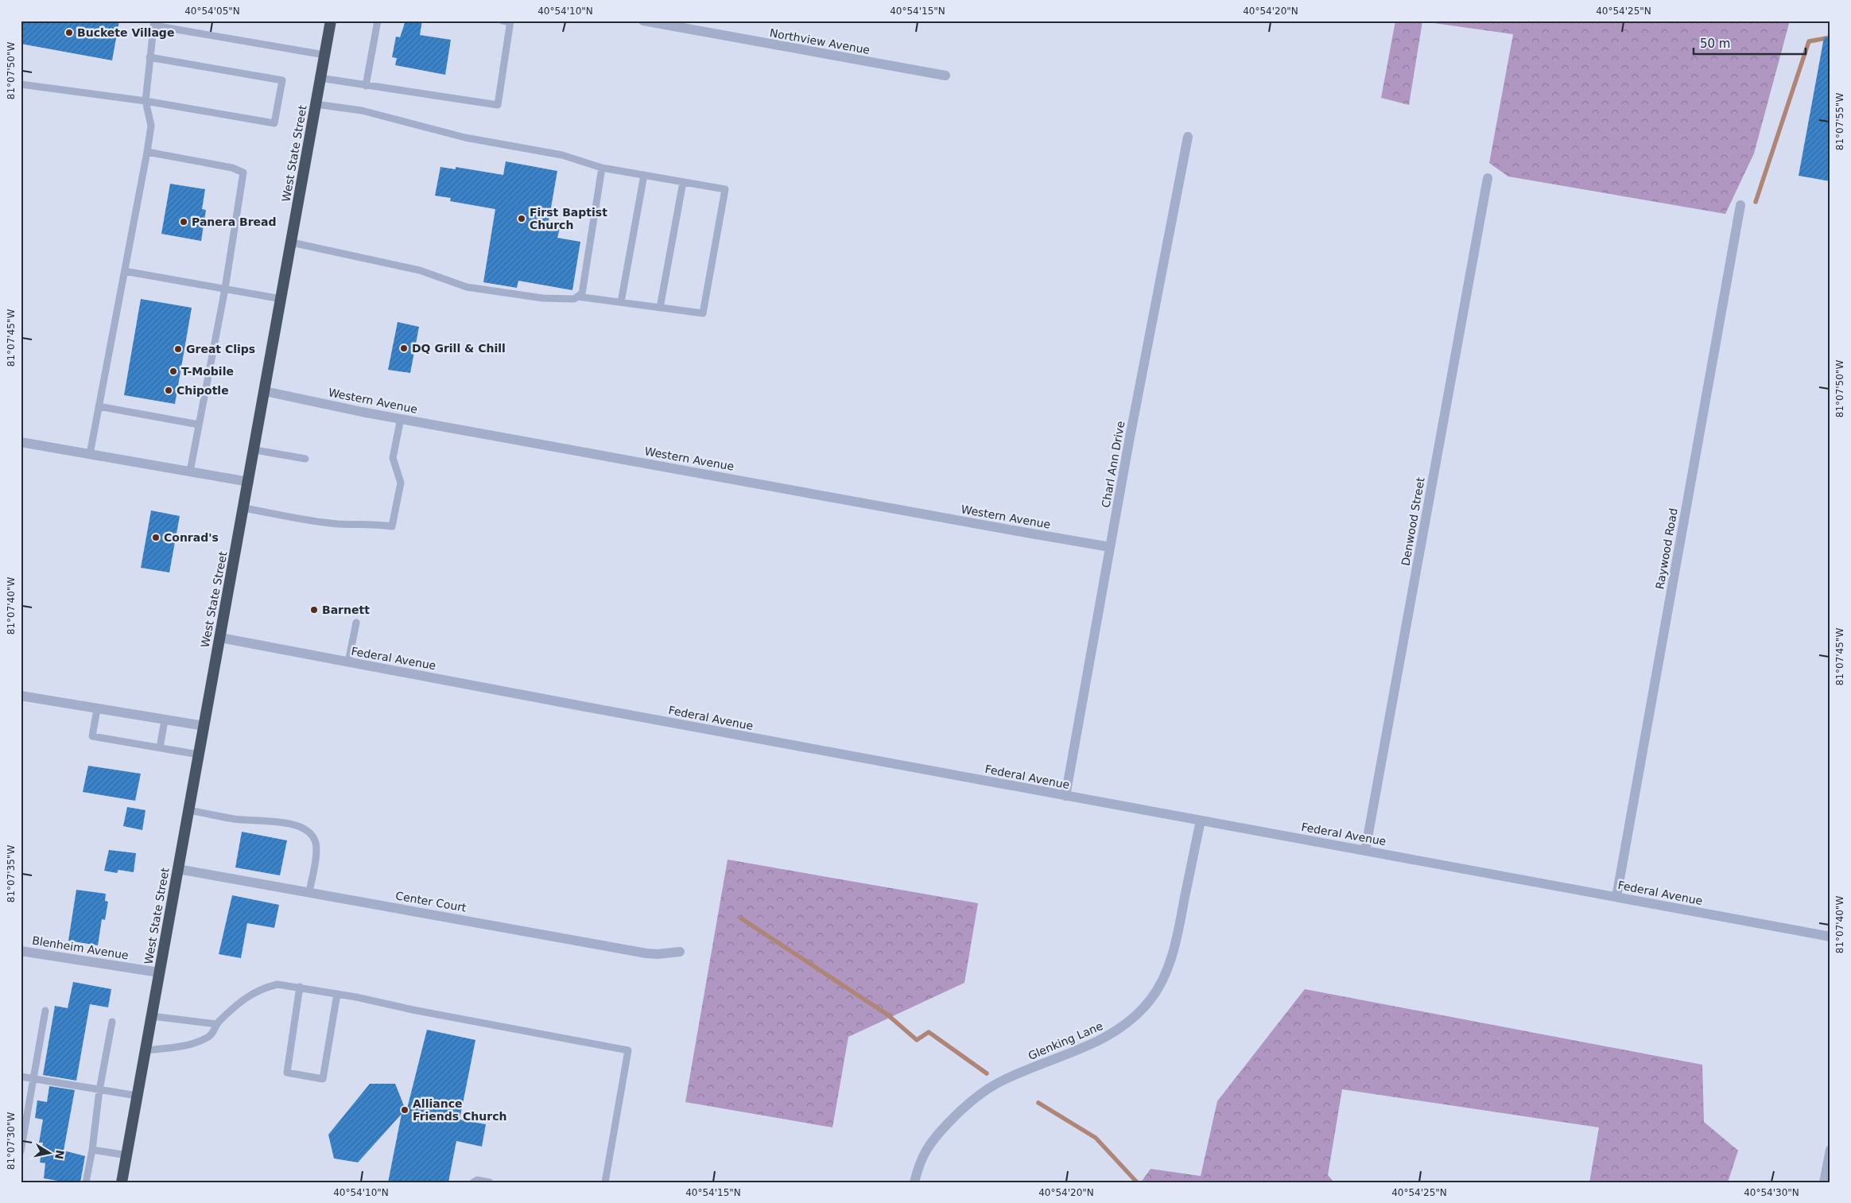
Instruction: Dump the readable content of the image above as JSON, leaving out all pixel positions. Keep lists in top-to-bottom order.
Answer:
{
  "streets": {
    "highway": ["West State Street"],
    "street": [
      "Northview Avenue",
      "Western Avenue",
      "Charl Ann Drive",
      "Denwood Street",
      "Raywood Road",
      "Federal Avenue",
      "Center Court",
      "Blenheim Avenue",
      "Glenking Lane"
    ]
  },
  "crossings": [
    ["West State Street", "Western Avenue"],
    ["West State Street", "Federal Avenue"],
    ["West State Street", "Center Court"],
    ["West State Street", "Blenheim Avenue"],
    ["Western Avenue", "Charl Ann Drive"],
    ["Charl Ann Drive", "Federal Avenue"],
    ["Denwood Street", "Federal Avenue"],
    ["Raywood Road", "Federal Avenue"],
    ["Federal Avenue", "Glenking Lane"]
  ],
  "places": [
    "Buckete Village",
    "First Baptist Church",
    "Panera Bread",
    "DQ Grill & Chill",
    "Great Clips",
    "T-Mobile",
    "Chipotle",
    "Conrad's",
    "Barnett",
    "Alliance Friends Church"
  ],
  "scale_bar": "50 m",
  "north": "right",
  "coordinates": [
    "40°54'05\"N",
    "40°54'10\"N",
    "40°54'15\"N",
    "40°54'20\"N",
    "40°54'25\"N",
    "81°07'50\"W",
    "81°07'55\"W",
    "81°07'45\"W",
    "81°07'40\"W",
    "81°07'35\"W",
    "81°07'30\"W",
    "40°54'30\"N"
  ]
}
